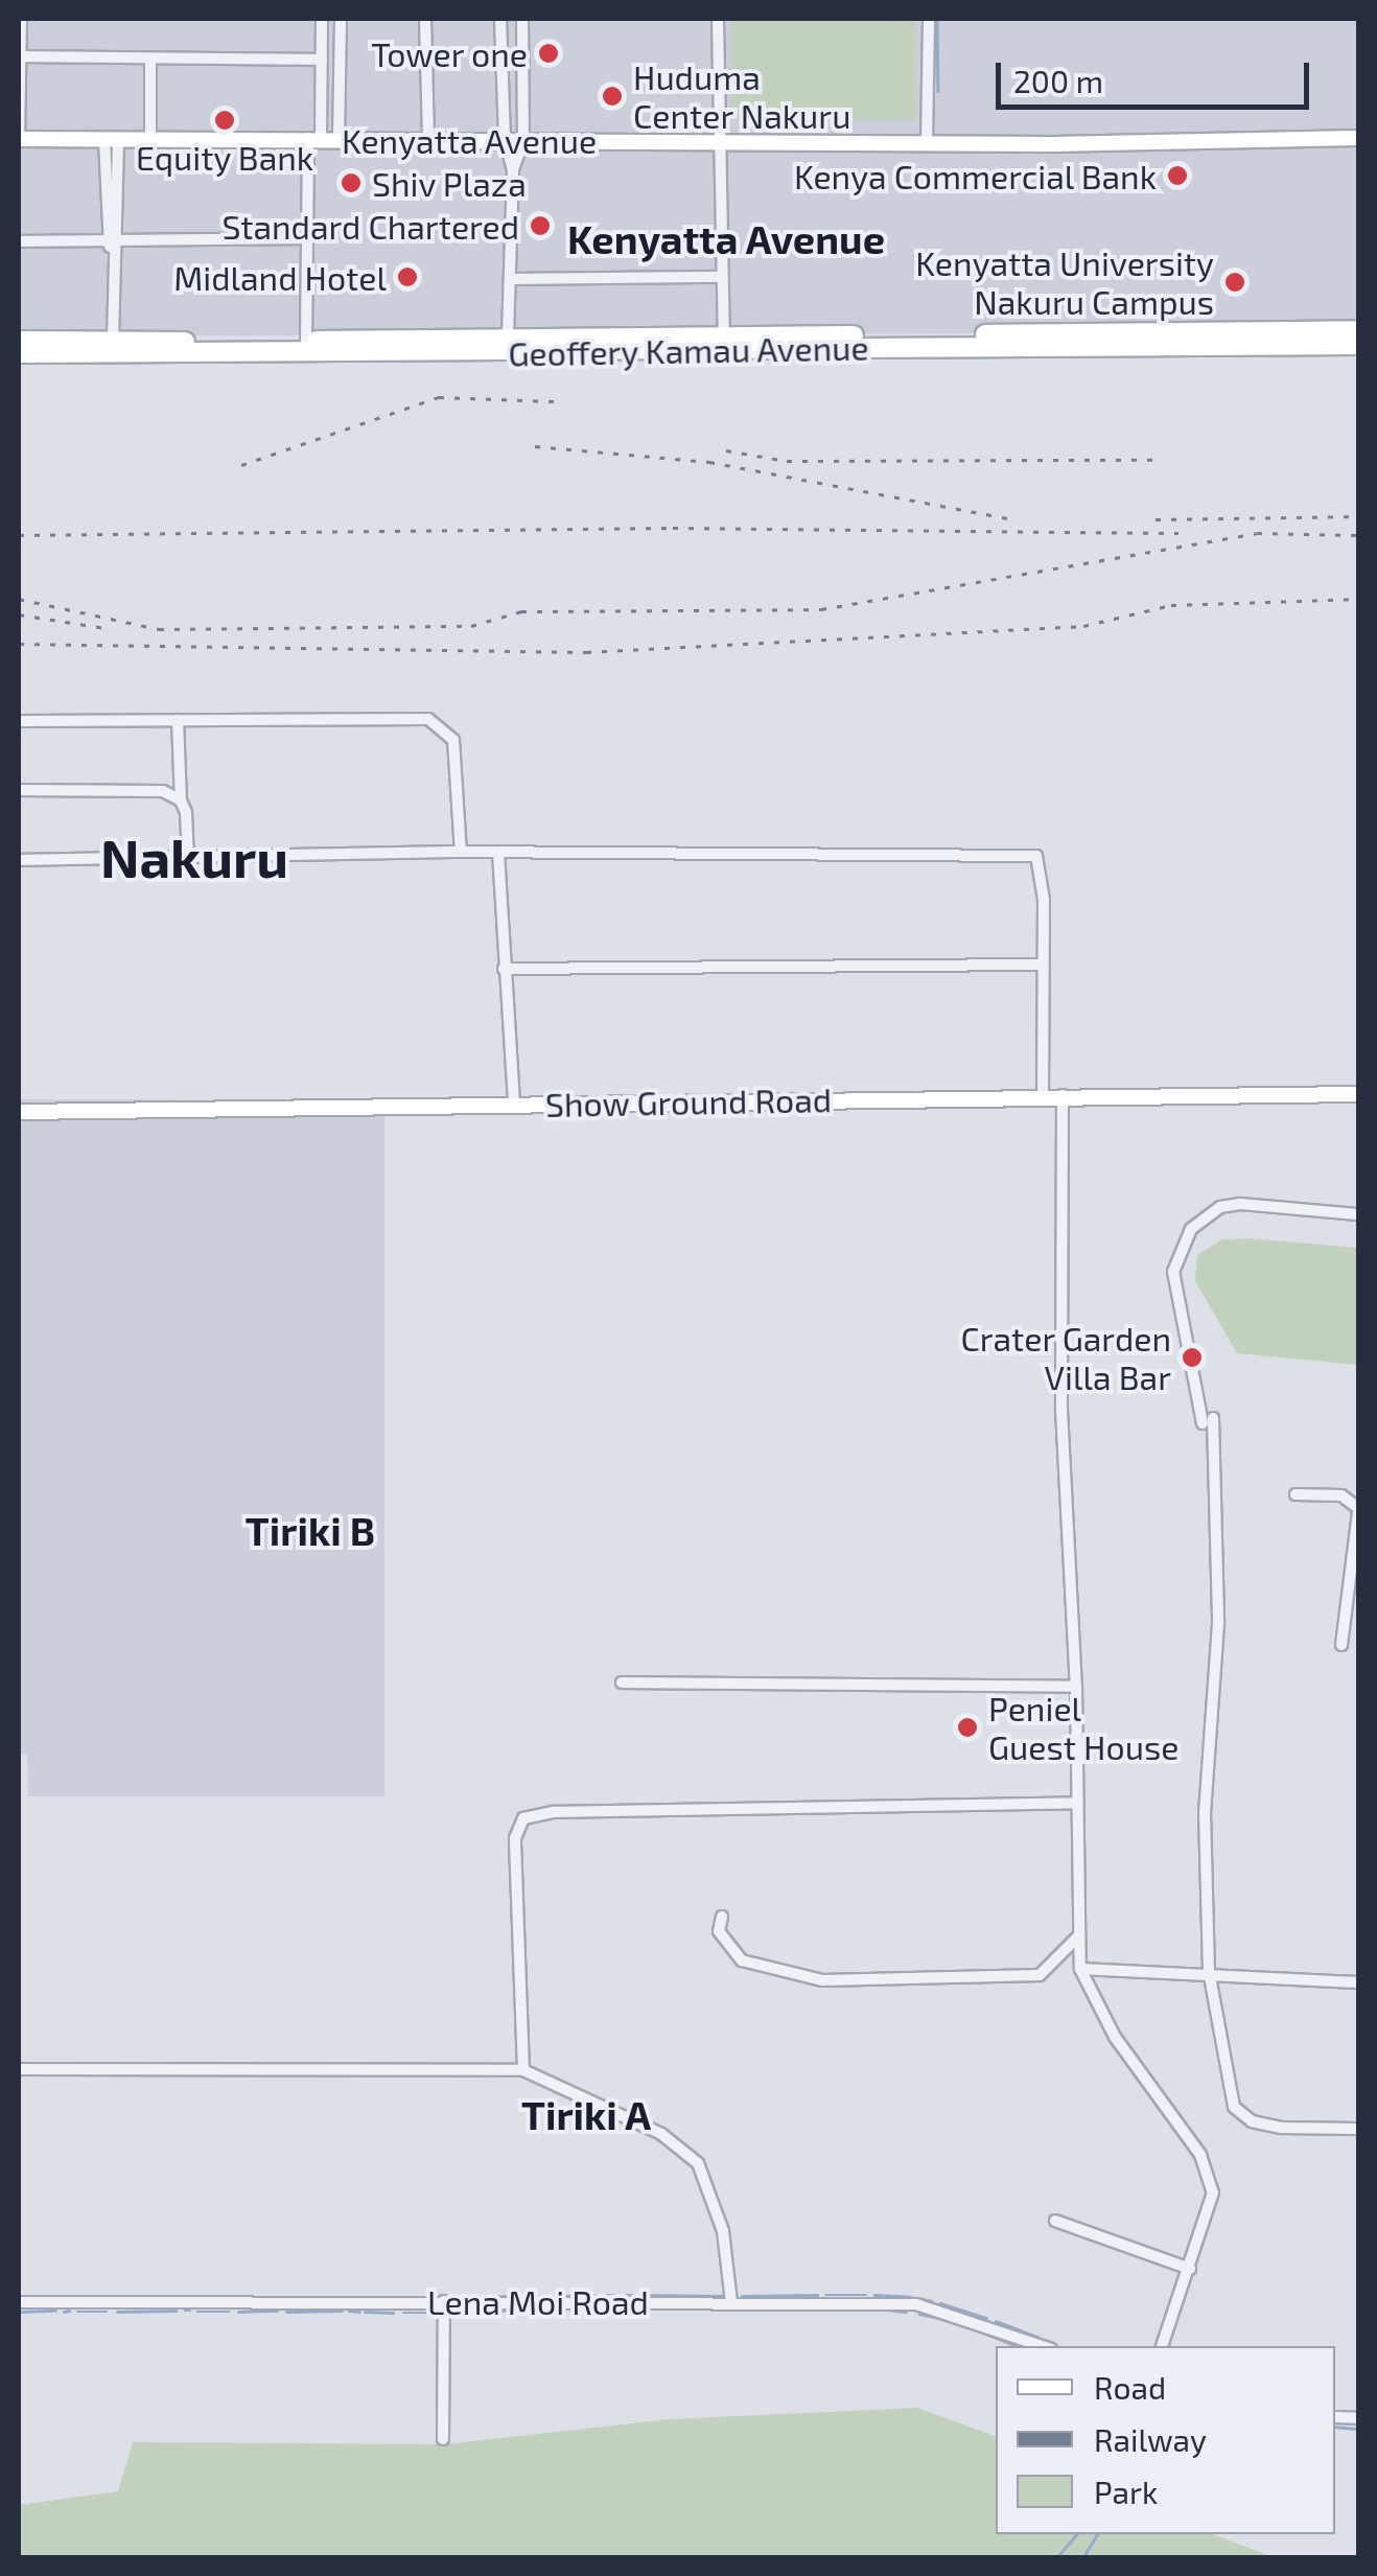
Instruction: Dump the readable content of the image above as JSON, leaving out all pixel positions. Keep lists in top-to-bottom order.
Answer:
{
  "streets": {
    "highway": ["Geoffery Kamau Avenue"],
    "main road": ["Kenyatta Avenue", "Show Ground Road"],
    "street": ["Lena Moi Road"]
  },
  "districts": [
    "Kenyatta Avenue",
    "Nakuru",
    "Tiriki B",
    "Tiriki A"
  ],
  "places": [
    "Tower one",
    "Huduma Center Nakuru",
    "Equity Bank",
    "Kenya Commercial Bank",
    "Shiv Plaza",
    "Standard Chartered",
    "Midland Hotel",
    "Kenyatta University Nakuru Campus",
    "Crater Garden Villa Bar",
    "Peniel Guest House"
  ],
  "legend": ["Road", "Railway", "Park"],
  "scale_bar": "200 m"
}
